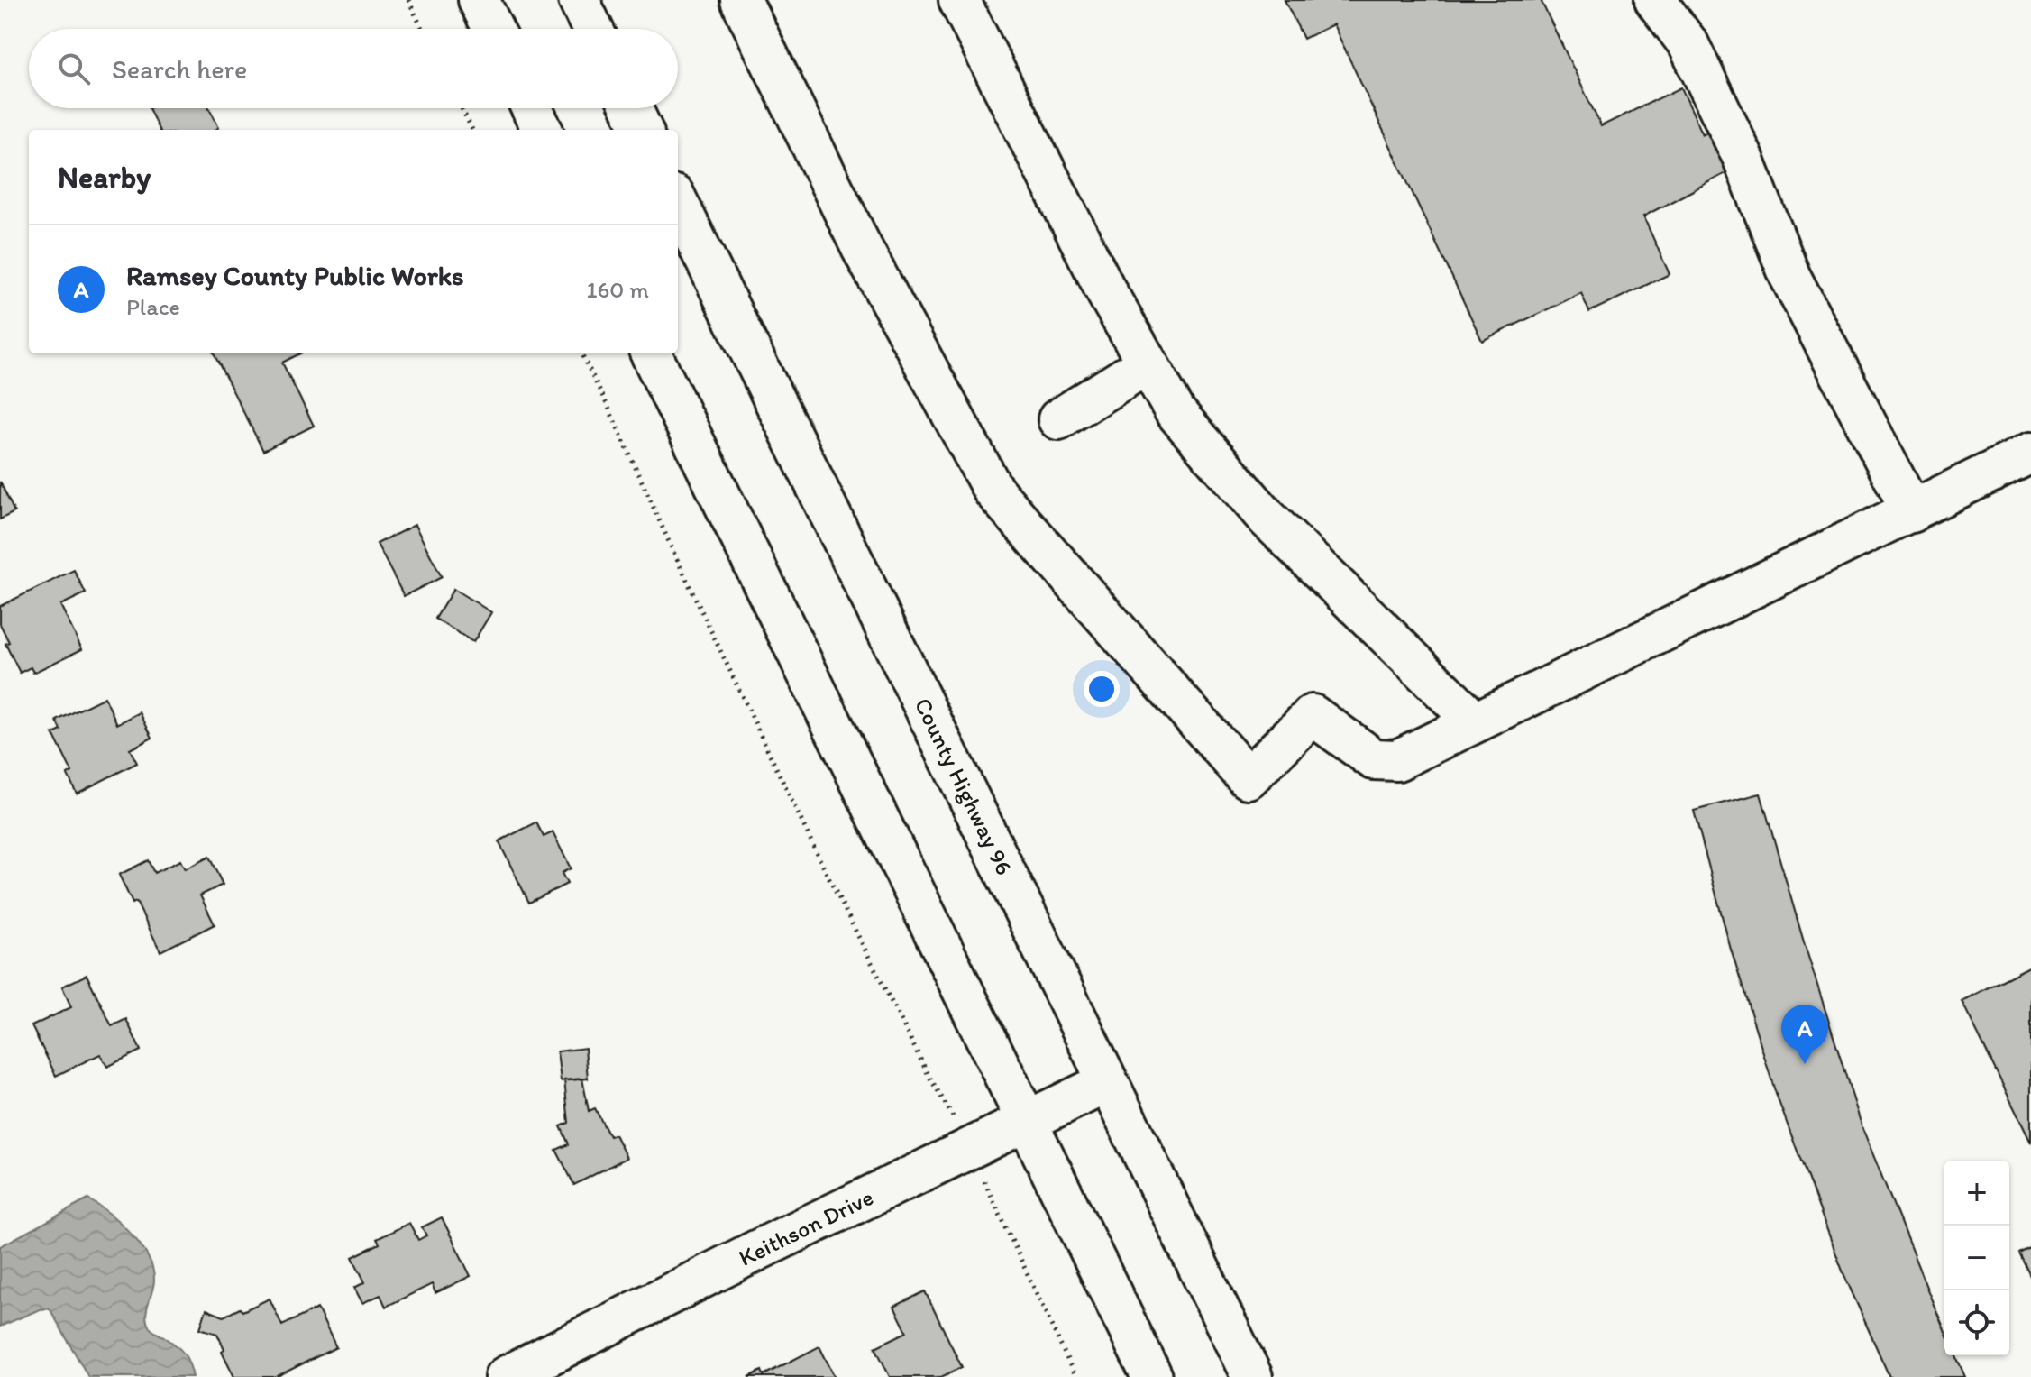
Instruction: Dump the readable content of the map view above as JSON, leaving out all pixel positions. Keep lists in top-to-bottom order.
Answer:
{
  "streets": {
    "main road": ["County Highway 96", "Keithson Drive"]
  },
  "crossings": [
    ["County Highway 96", "Keithson Drive"]
  ],
  "page": {
    "search": "Search here",
    "heading": "Nearby",
    "list": [
      {
        "mark": "A",
        "name": "Ramsey County Public Works",
        "note": "Place",
        "value": "160 m"
      }
    ],
    "pins": "A",
    "map_buttons": ["+", "−"]
  }
}
